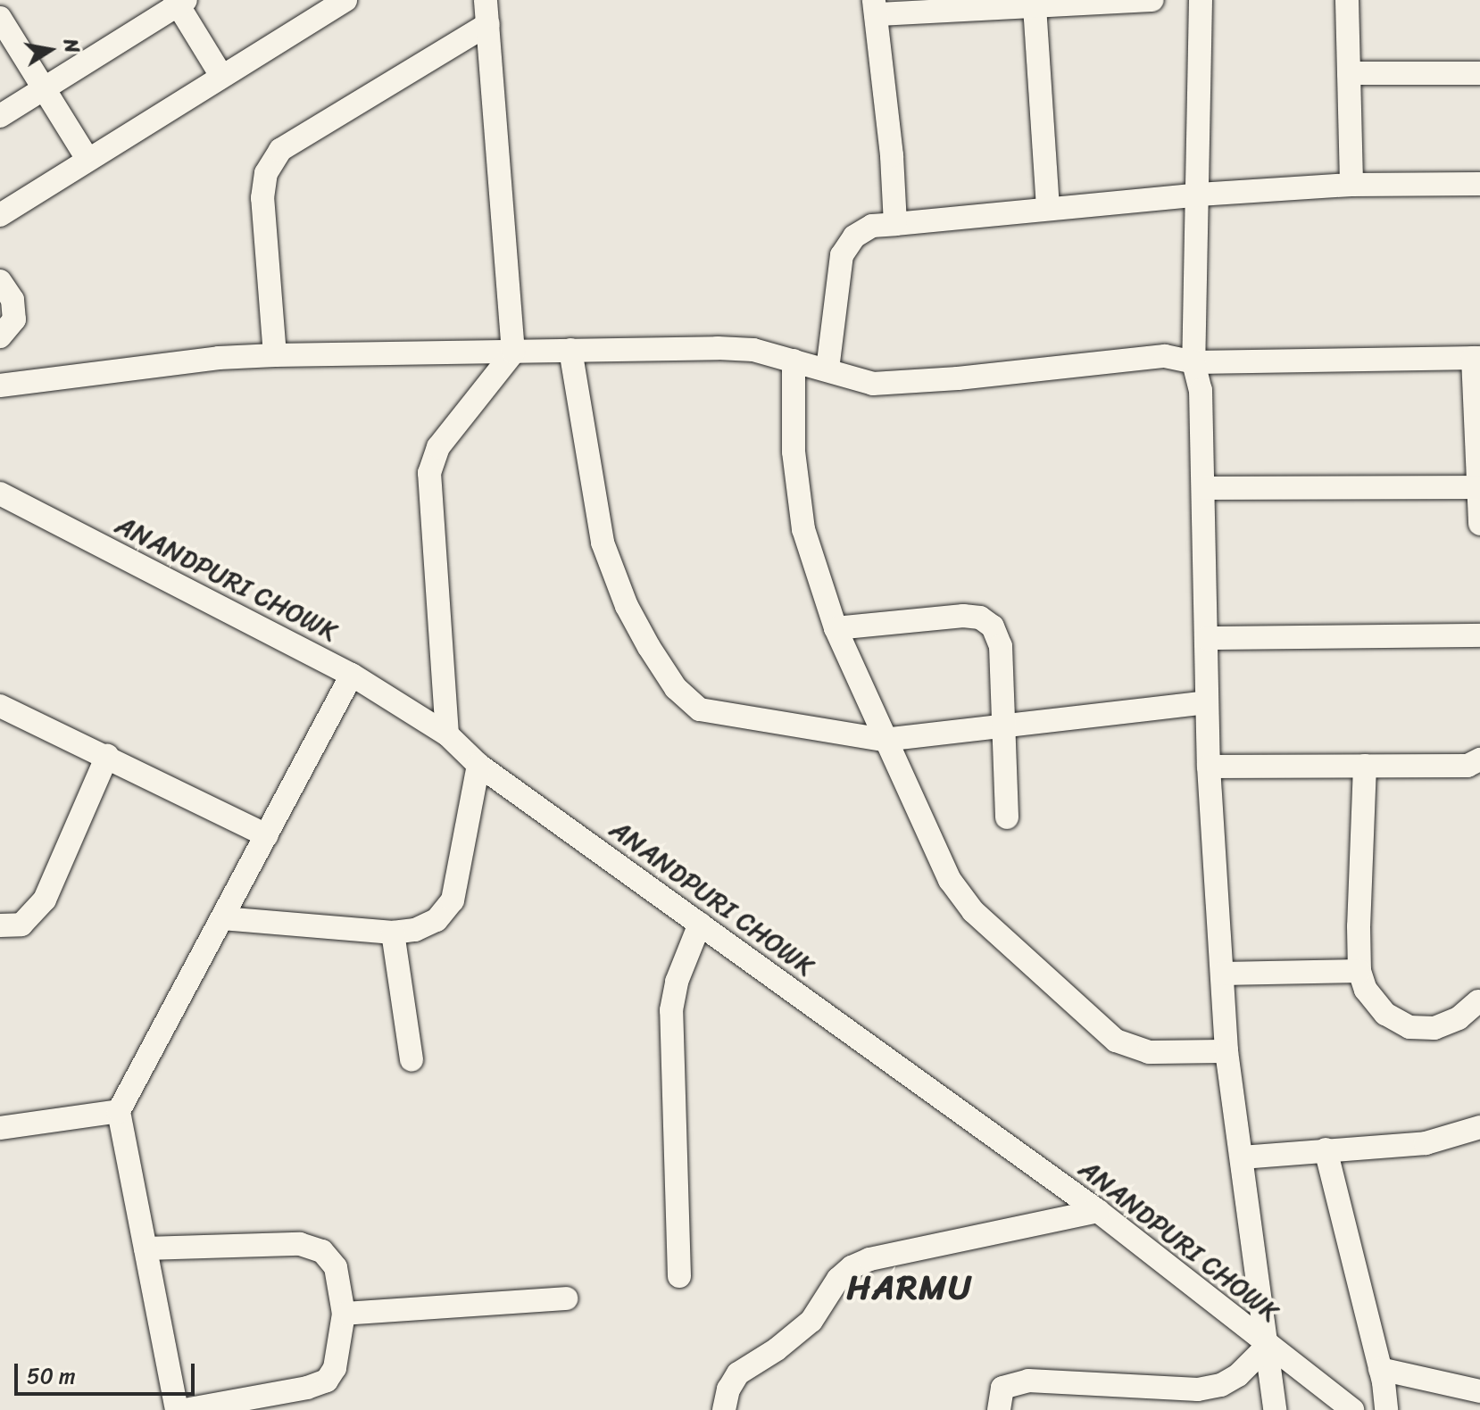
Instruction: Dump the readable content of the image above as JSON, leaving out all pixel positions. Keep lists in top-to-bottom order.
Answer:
{
  "streets": {
    "street": ["ANANDPURI CHOWK"]
  },
  "districts": ["HARMU"],
  "scale_bar": "50 m",
  "north": "right"
}
